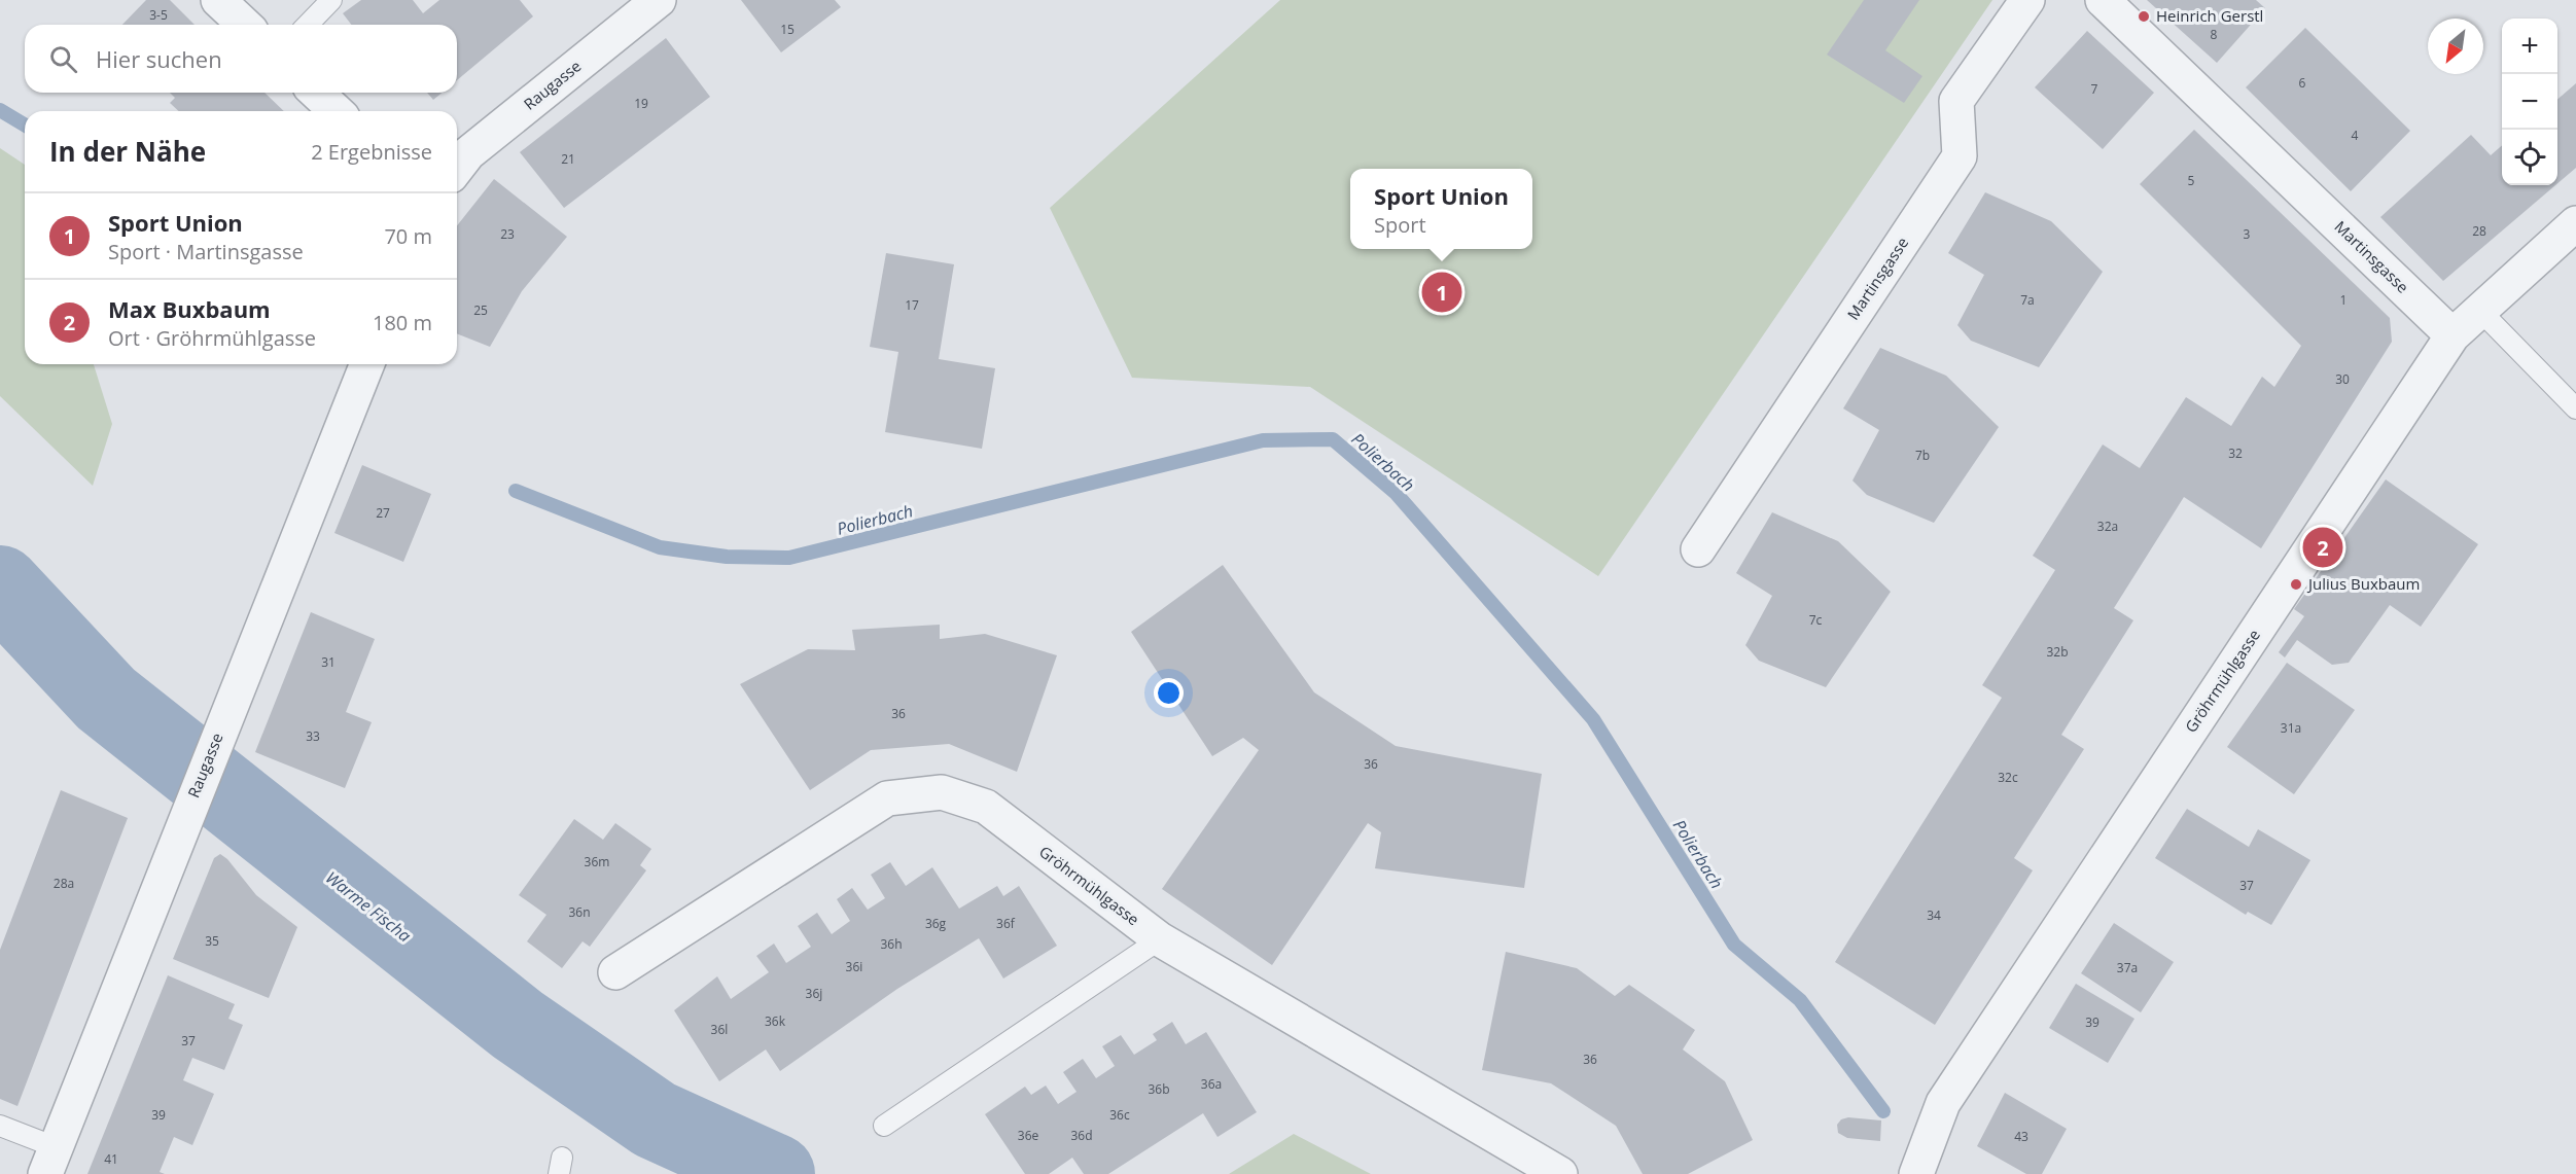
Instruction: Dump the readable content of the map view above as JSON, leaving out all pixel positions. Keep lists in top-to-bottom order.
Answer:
{
  "streets": {
    "street": ["Raugasse", "Martinsgasse", "Gröhrmühlgasse"]
  },
  "crossings": [
    ["Martinsgasse", "Gröhrmühlgasse"]
  ],
  "water": ["Polierbach", "Warme Fischa"],
  "places": ["Heinrich Gerstl", "Julius Buxbaum"],
  "house_numbers": [
    "3-5",
    "15",
    "8",
    "6",
    "7",
    "19",
    "4",
    "21",
    "5",
    "28",
    "23",
    "3",
    "7a",
    "1",
    "17",
    "25",
    "30",
    "32",
    "7b",
    "27",
    "32a",
    "7c",
    "32b",
    "31",
    "36",
    "31a",
    "33",
    "36",
    "32c",
    "36m",
    "28a",
    "37",
    "36n",
    "34",
    "36g",
    "36f",
    "35",
    "36h",
    "36i",
    "37a",
    "36j",
    "36k",
    "39",
    "36l",
    "37",
    "36",
    "36a",
    "36b",
    "39",
    "36c",
    "36e",
    "36d",
    "43",
    "41"
  ],
  "north": "bottom left",
  "page": {
    "map_buttons": ["+", "−"],
    "search": "Hier suchen",
    "heading": ["In der Nähe", "2 Ergebnisse"],
    "popup": ["Sport Union", "Sport"],
    "list": [
      {
        "mark": "1",
        "name": "Sport Union",
        "note": "Sport · Martinsgasse",
        "value": "70 m"
      },
      {
        "mark": "2",
        "name": "Max Buxbaum",
        "note": "Ort · Gröhrmühlgasse",
        "value": "180 m"
      }
    ],
    "pins": ["1", "2"]
  }
}
